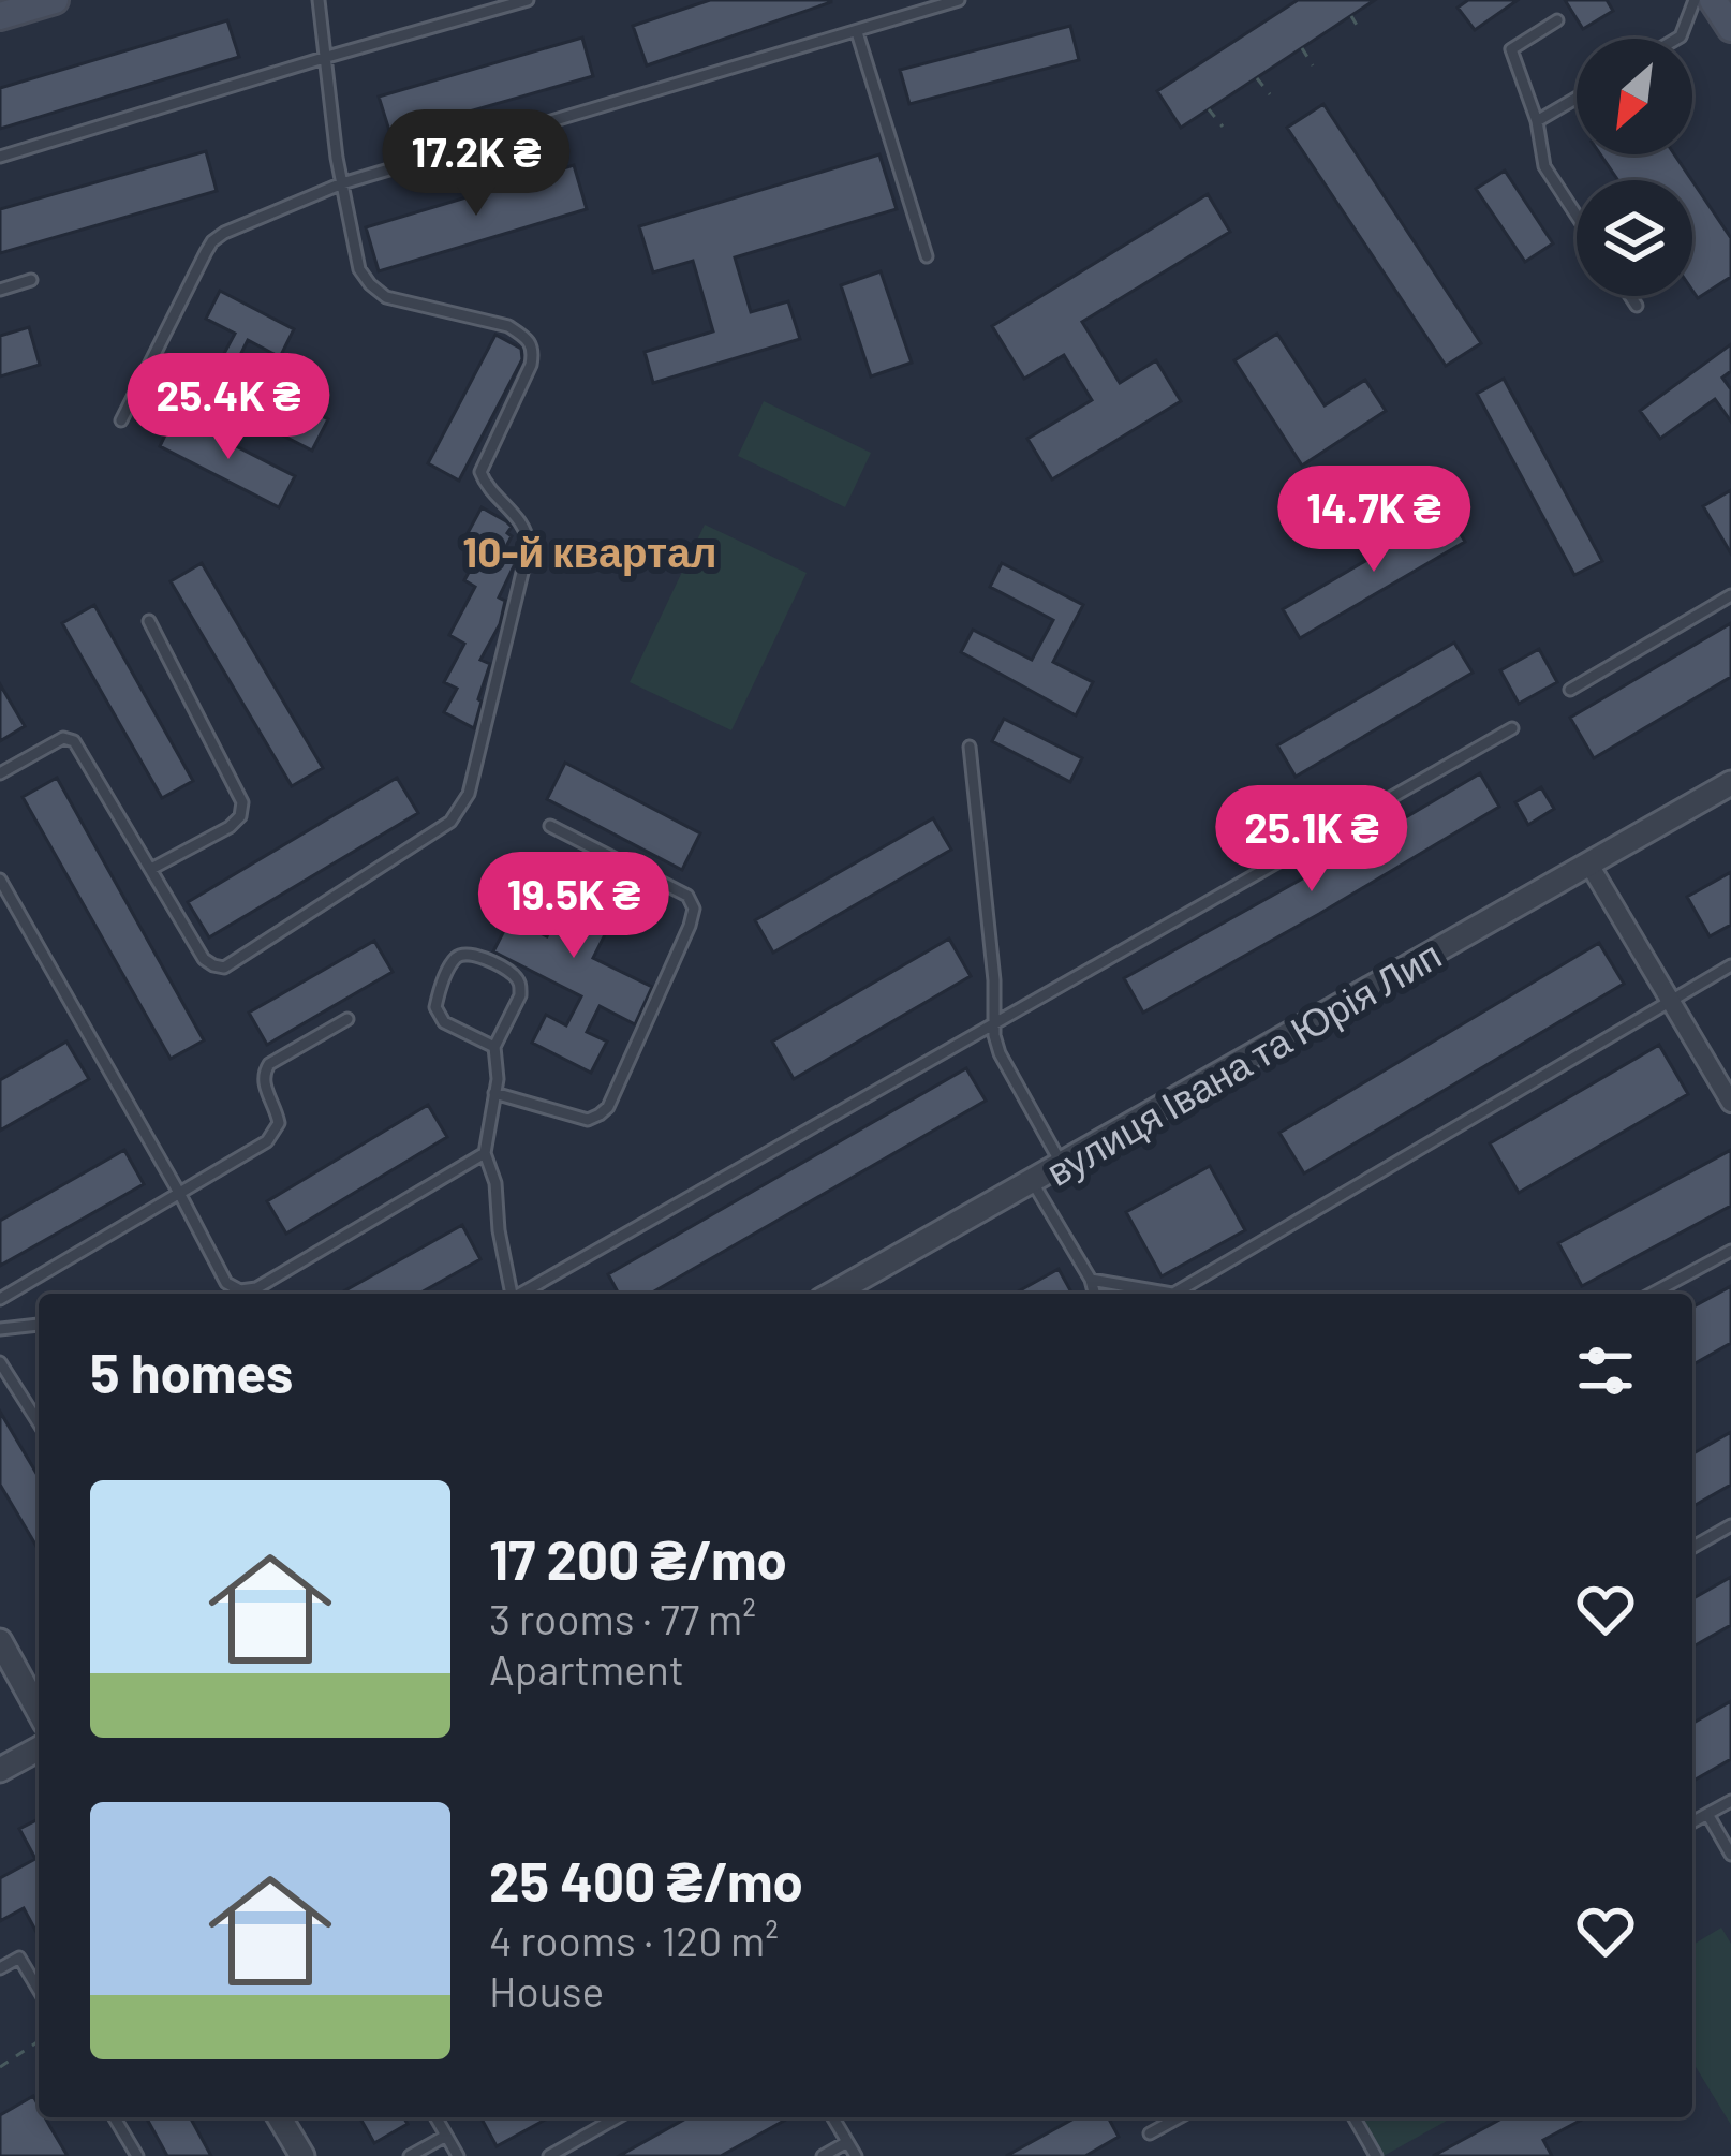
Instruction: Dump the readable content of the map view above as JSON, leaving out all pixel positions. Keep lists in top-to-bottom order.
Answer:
{
  "streets": {
    "street": ["вулиця Івана та Юрія Лип"]
  },
  "districts": ["10-й квартал"],
  "north": "bottom left",
  "page": {
    "price": [
      "17.2K ₴",
      "25.4K ₴",
      "14.7K ₴",
      "25.1K ₴",
      "19.5K ₴"
    ],
    "heading": "5 homes",
    "list": [
      {
        "name": "17 200 ₴/mo",
        "note": "3 rooms · 77 m² · Apartment"
      },
      {
        "name": "25 400 ₴/mo",
        "note": "4 rooms · 120 m² · House"
      }
    ]
  }
}
